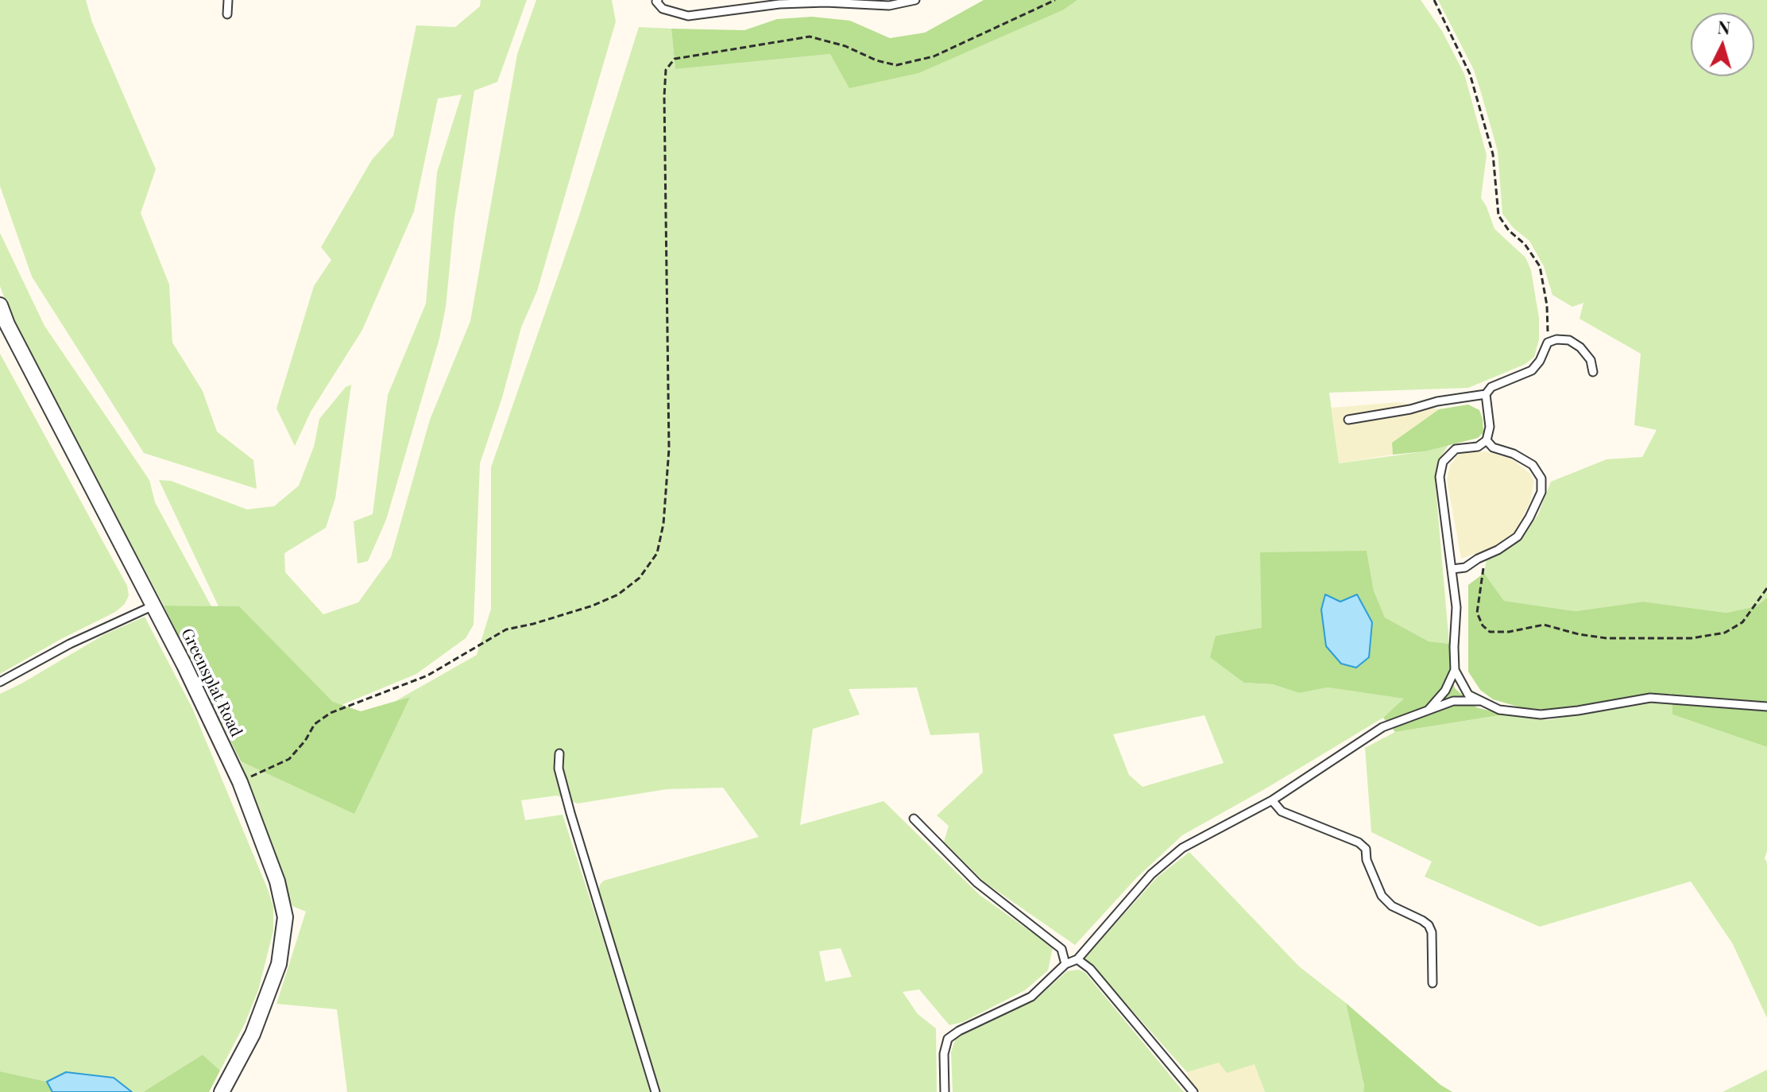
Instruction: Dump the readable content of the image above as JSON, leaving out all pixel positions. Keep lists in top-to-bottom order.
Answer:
{
  "streets": {
    "street": ["Greensplat Road"]
  },
  "north": "top"
}
